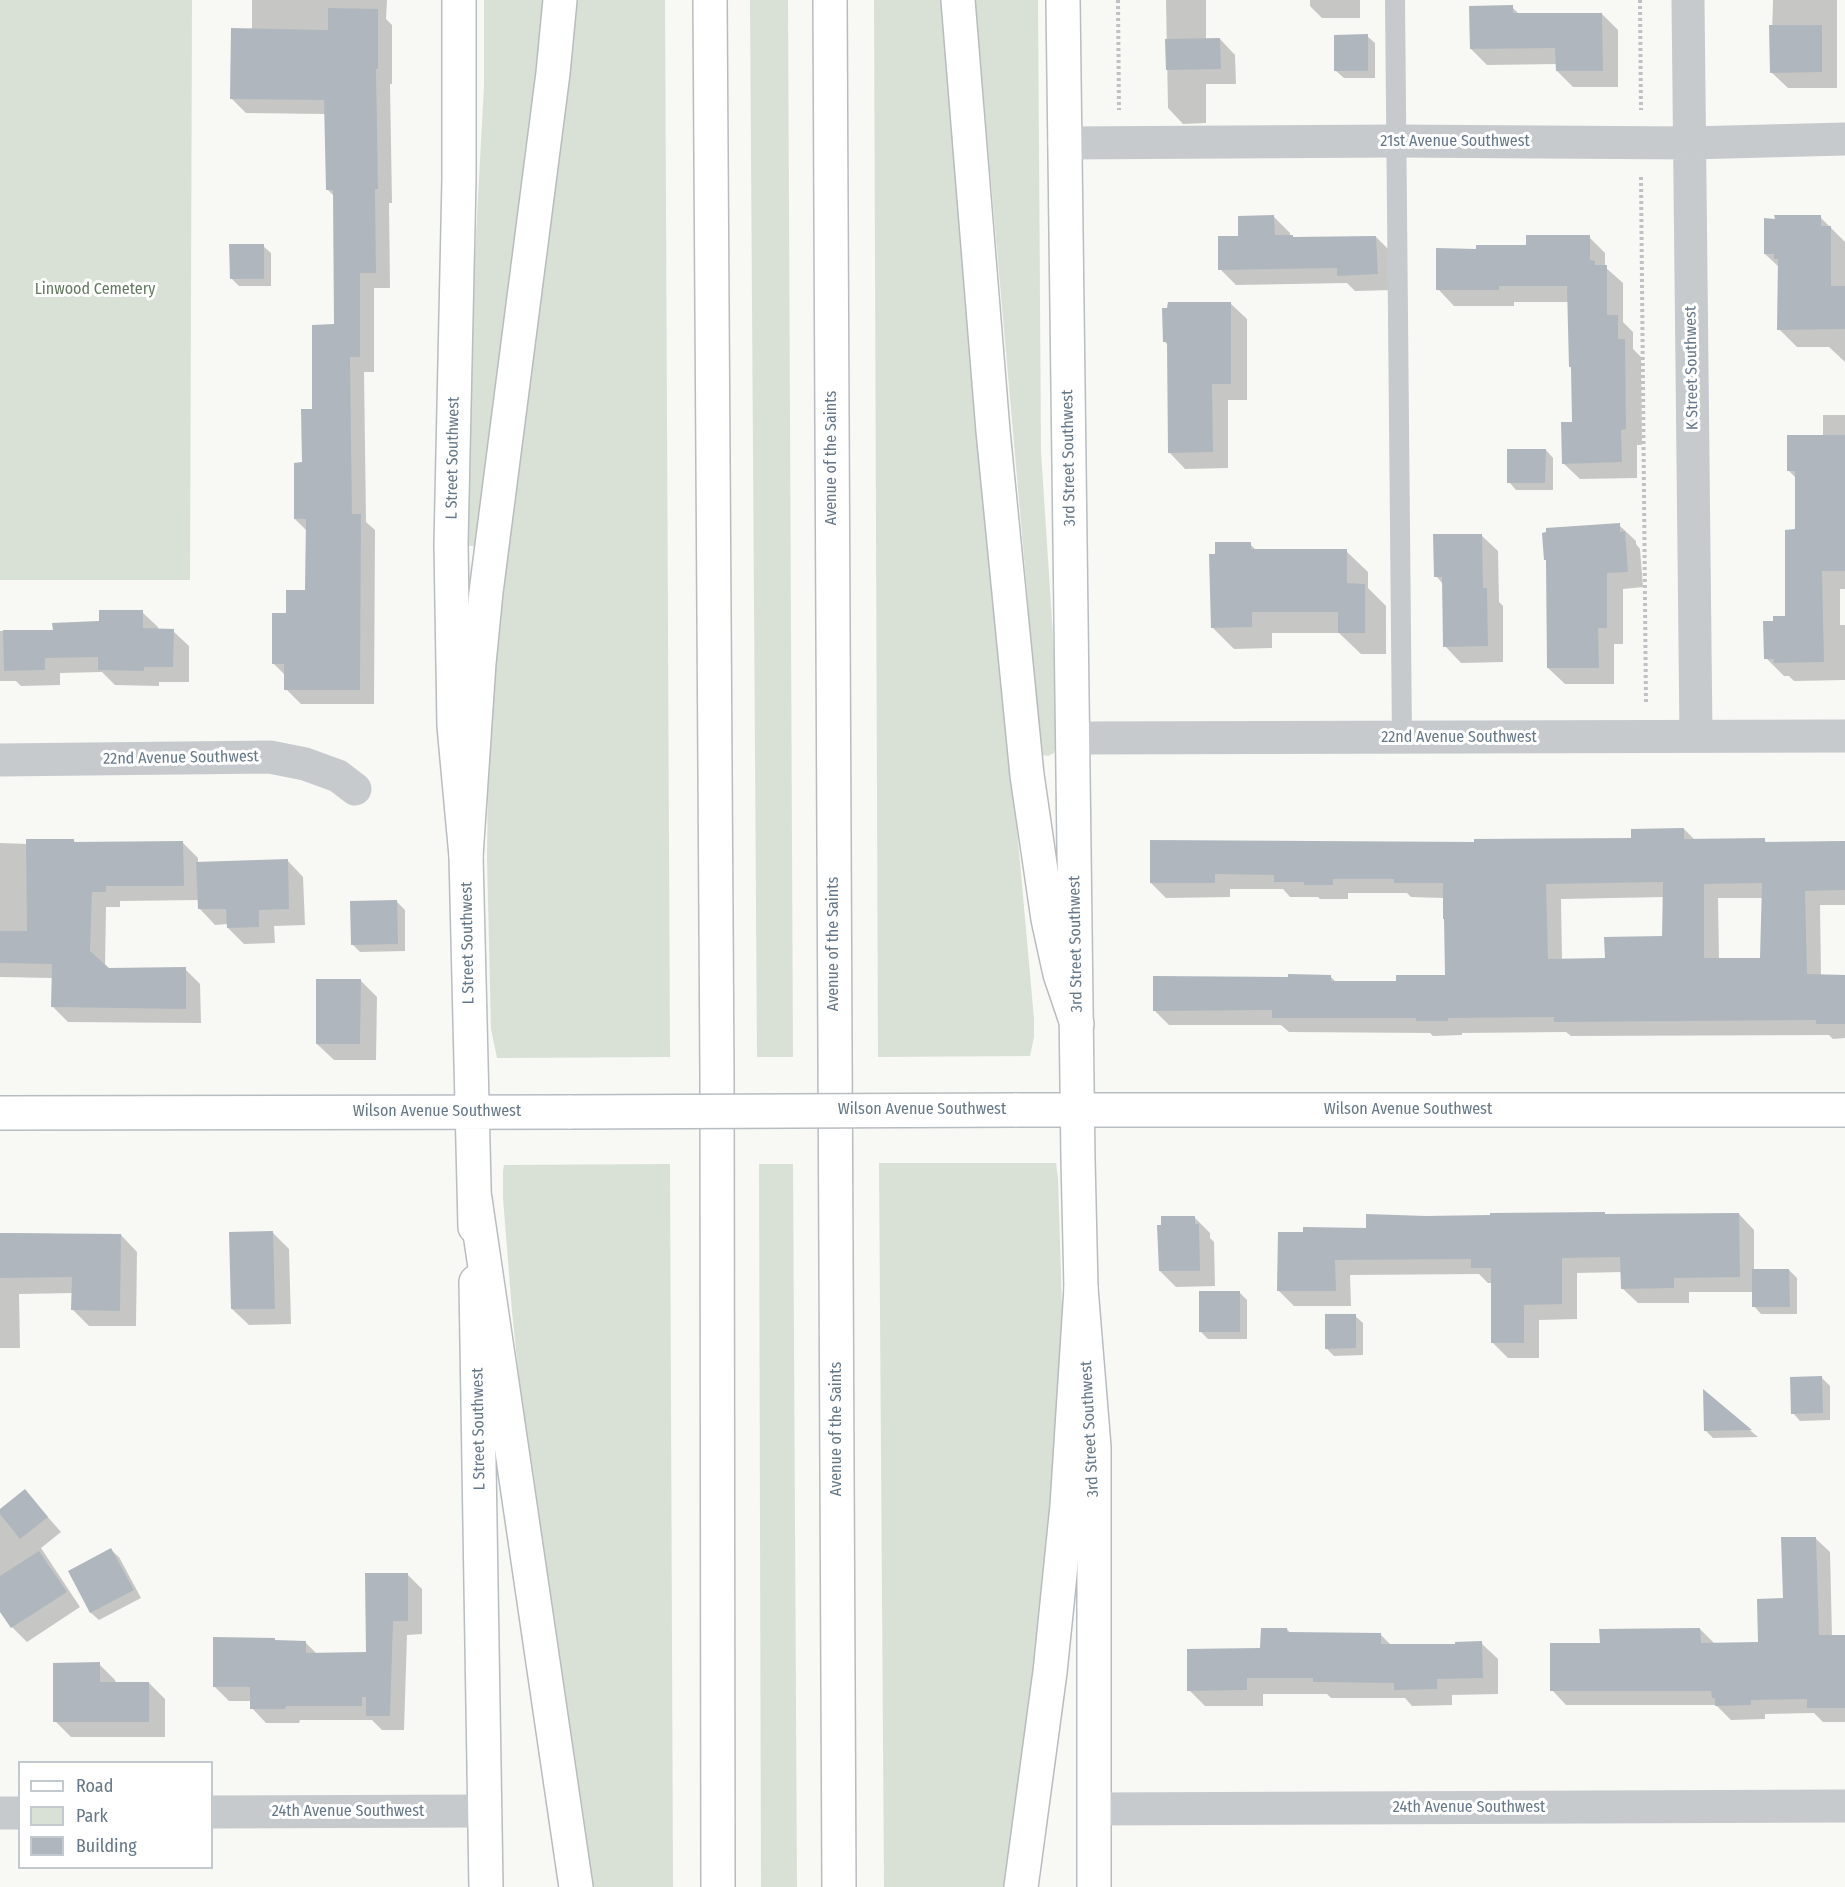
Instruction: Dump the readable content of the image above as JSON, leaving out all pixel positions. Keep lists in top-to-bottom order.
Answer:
{
  "streets": {
    "main road": [
      "L Street Southwest",
      "Avenue of the Saints",
      "3rd Street Southwest",
      "Wilson Avenue Southwest"
    ],
    "street": [
      "21st Avenue Southwest",
      "K Street Southwest",
      "22nd Avenue Southwest",
      "24th Avenue Southwest"
    ]
  },
  "crossings": [
    ["21st Avenue Southwest", "K Street Southwest"],
    ["21st Avenue Southwest", "3rd Street Southwest"],
    ["K Street Southwest", "22nd Avenue Southwest"],
    ["L Street Southwest", "Wilson Avenue Southwest"],
    ["L Street Southwest", "24th Avenue Southwest"],
    ["3rd Street Southwest", "22nd Avenue Southwest"],
    ["3rd Street Southwest", "Wilson Avenue Southwest"],
    ["3rd Street Southwest", "24th Avenue Southwest"]
  ],
  "parks": ["Linwood Cemetery"],
  "legend": ["Road", "Park", "Building"]
}
